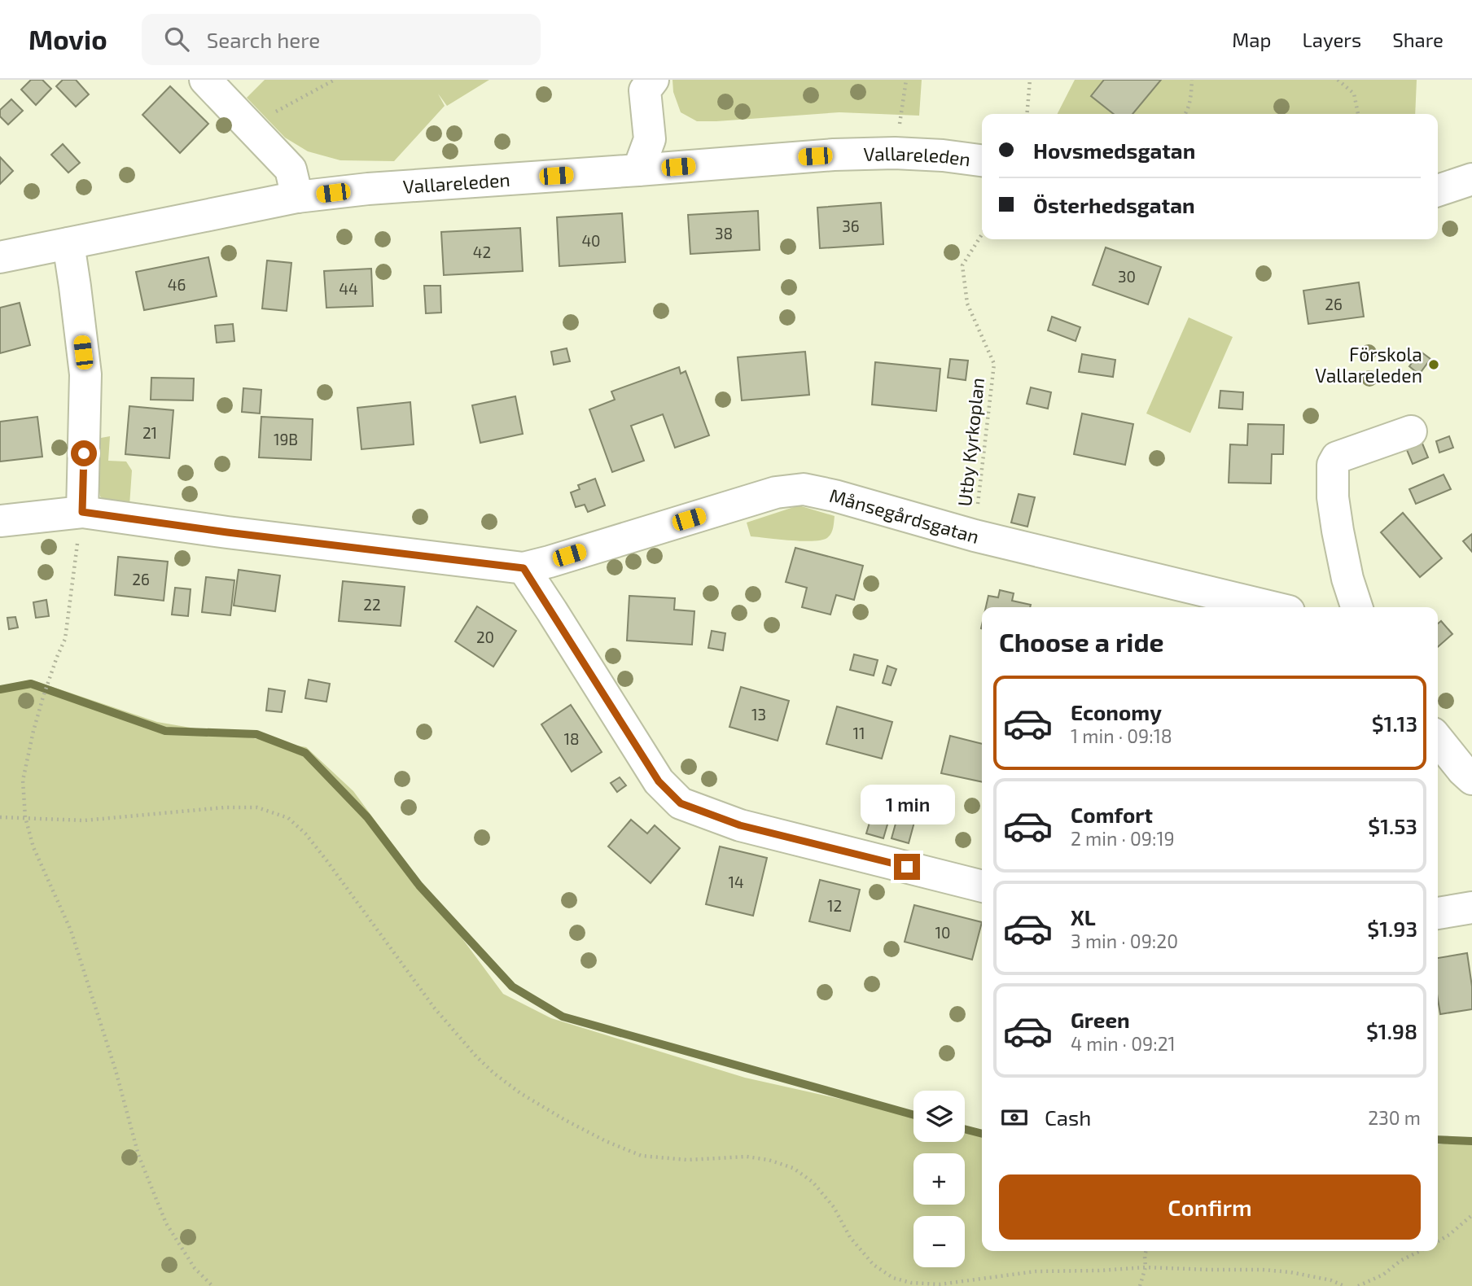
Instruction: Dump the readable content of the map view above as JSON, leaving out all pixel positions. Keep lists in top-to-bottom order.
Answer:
{
  "streets": {
    "street": ["Vallareleden", "Månsegårdsgatan"],
    "path": ["Utby Kyrkoplan"]
  },
  "crossings": [
    ["Utby Kyrkoplan", "Månsegårdsgatan"]
  ],
  "places": ["Förskola Vallareleden"],
  "house_numbers": [
    "36",
    "38",
    "40",
    "42",
    "30",
    "46",
    "44",
    "26",
    "21",
    "19B",
    "26",
    "22",
    "20",
    "13",
    "11",
    "18",
    "14",
    "12",
    "10"
  ],
  "page": {
    "header": "Movio",
    "search": "Search here",
    "nav": ["Map", "Layers", "Share"],
    "banner": ["Hovsmedsgatan", "Österhedsgatan"],
    "heading": "Choose a ride",
    "list": [
      {
        "name": "Economy",
        "note": "1 min · 09:18",
        "value": "$1.13"
      },
      {
        "name": "Comfort",
        "note": "2 min · 09:19",
        "value": "$1.53"
      },
      {
        "name": "XL",
        "note": "3 min · 09:20",
        "value": "$1.93"
      },
      {
        "name": "Green",
        "note": "4 min · 09:21",
        "value": "$1.98"
      }
    ],
    "bubble": "1 min",
    "pay": ["Cash", "230 m"],
    "map_buttons": ["+", "−"],
    "buttons": "Confirm"
  }
}
